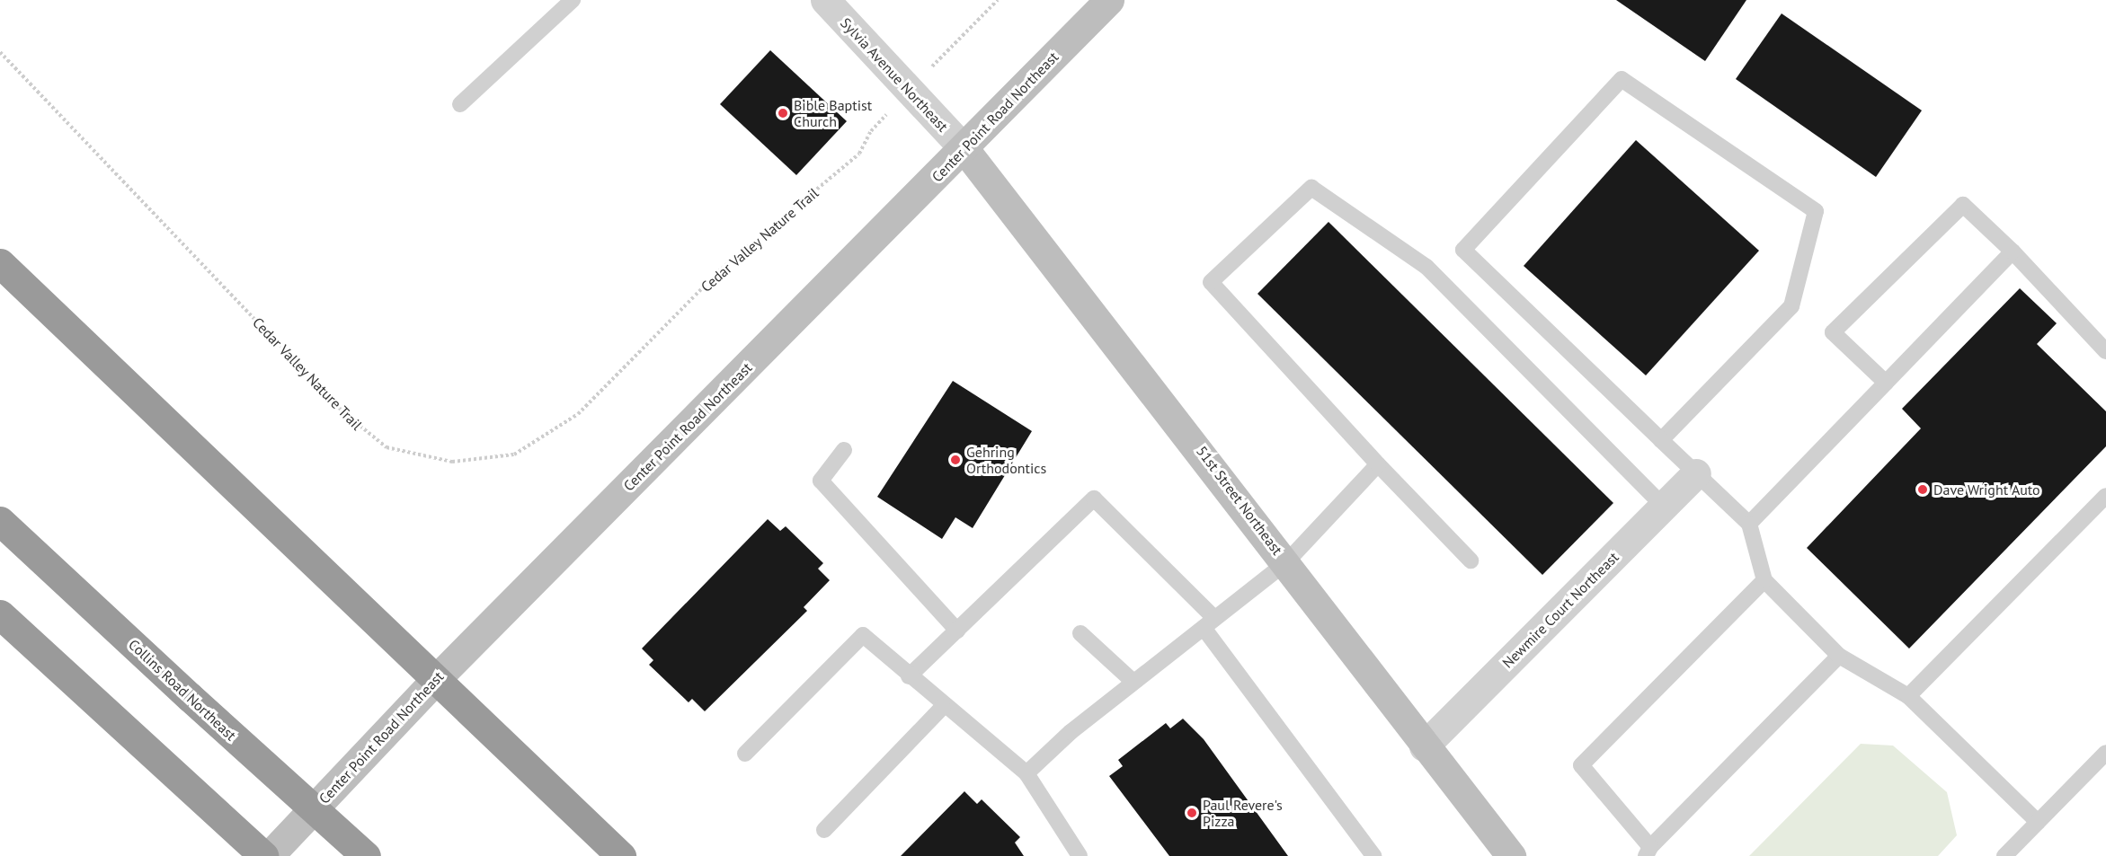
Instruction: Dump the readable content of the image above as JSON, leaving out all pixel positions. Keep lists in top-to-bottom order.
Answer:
{
  "streets": {
    "highway": ["Collins Road Northeast"],
    "main road": ["Center Point Road Northeast", "51st Street Northeast"],
    "street": ["Sylvia Avenue Northeast", "Newmire Court Northeast"],
    "path": ["Cedar Valley Nature Trail"]
  },
  "crossings": [
    ["Sylvia Avenue Northeast", "Center Point Road Northeast"],
    ["Sylvia Avenue Northeast", "51st Street Northeast"],
    ["Center Point Road Northeast", "51st Street Northeast"],
    ["51st Street Northeast", "Newmire Court Northeast"]
  ],
  "places": [
    "Bible Baptist Church",
    "Gehring Orthodontics",
    "Dave Wright Auto",
    "Paul Revere's Pizza"
  ]
}
